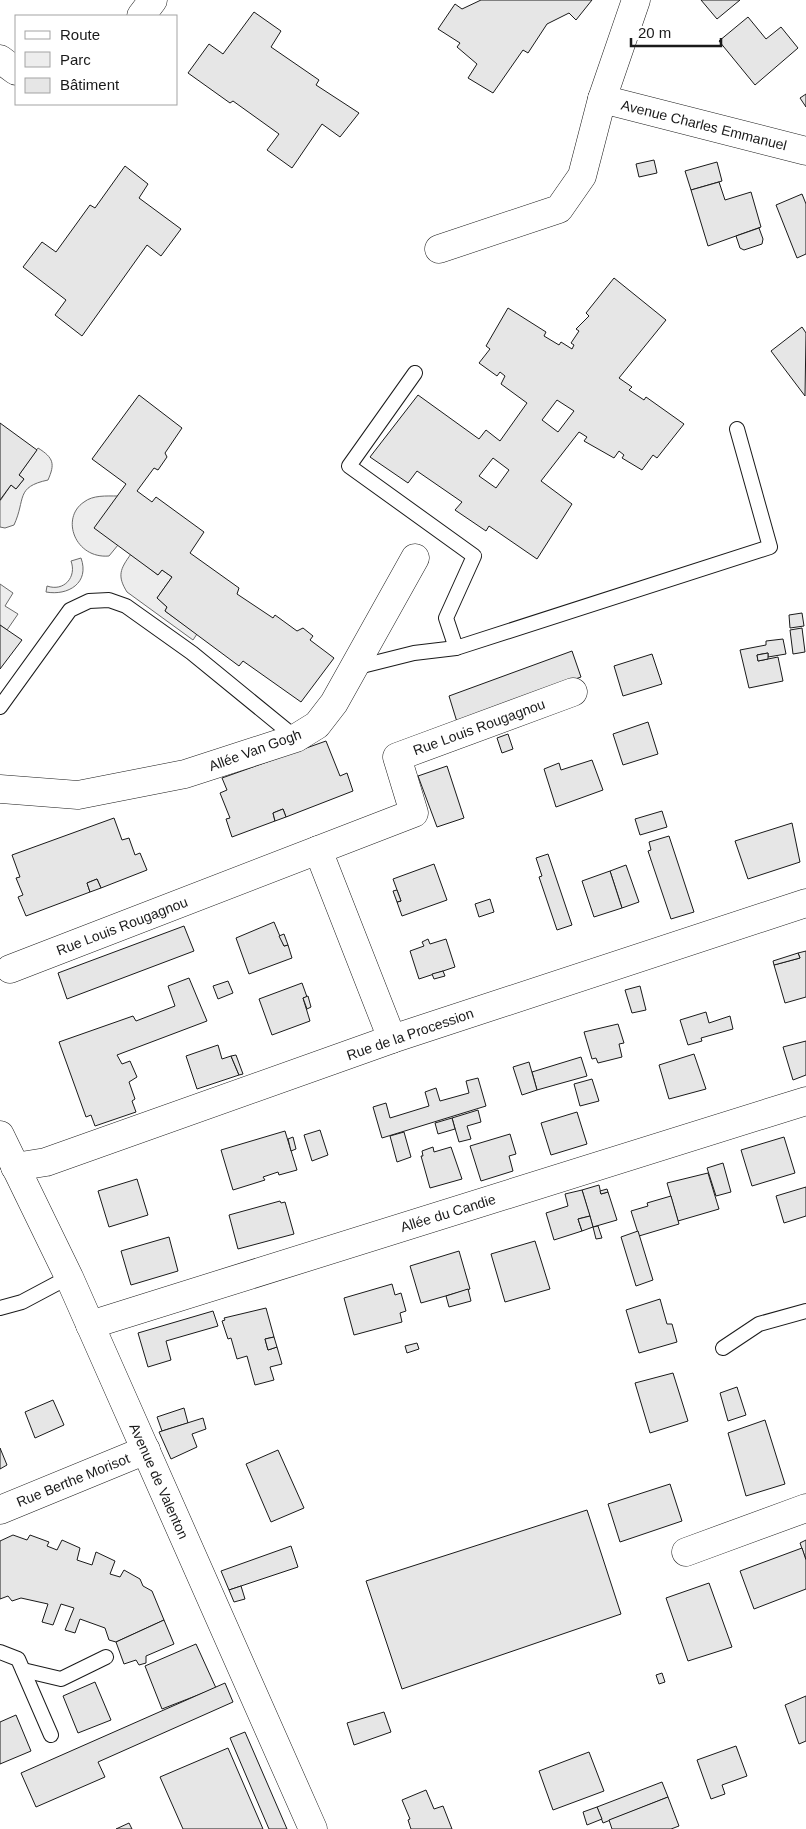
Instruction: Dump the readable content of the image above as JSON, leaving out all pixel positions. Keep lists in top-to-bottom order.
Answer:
{
  "streets": {
    "street": [
      "Avenue Charles Emmanuel",
      "Rue Louis Rougagnou",
      "Allée Van Gogh",
      "Rue de la Procession",
      "Allée du Candie",
      "Rue Berthe Morisot",
      "Avenue de Valenton"
    ]
  },
  "crossings": [
    ["Rue de la Procession", "Avenue de Valenton"],
    ["Allée du Candie", "Avenue de Valenton"],
    ["Rue Berthe Morisot", "Avenue de Valenton"]
  ],
  "legend": ["Route", "Parc", "Bâtiment"],
  "scale_bar": "20 m"
}
